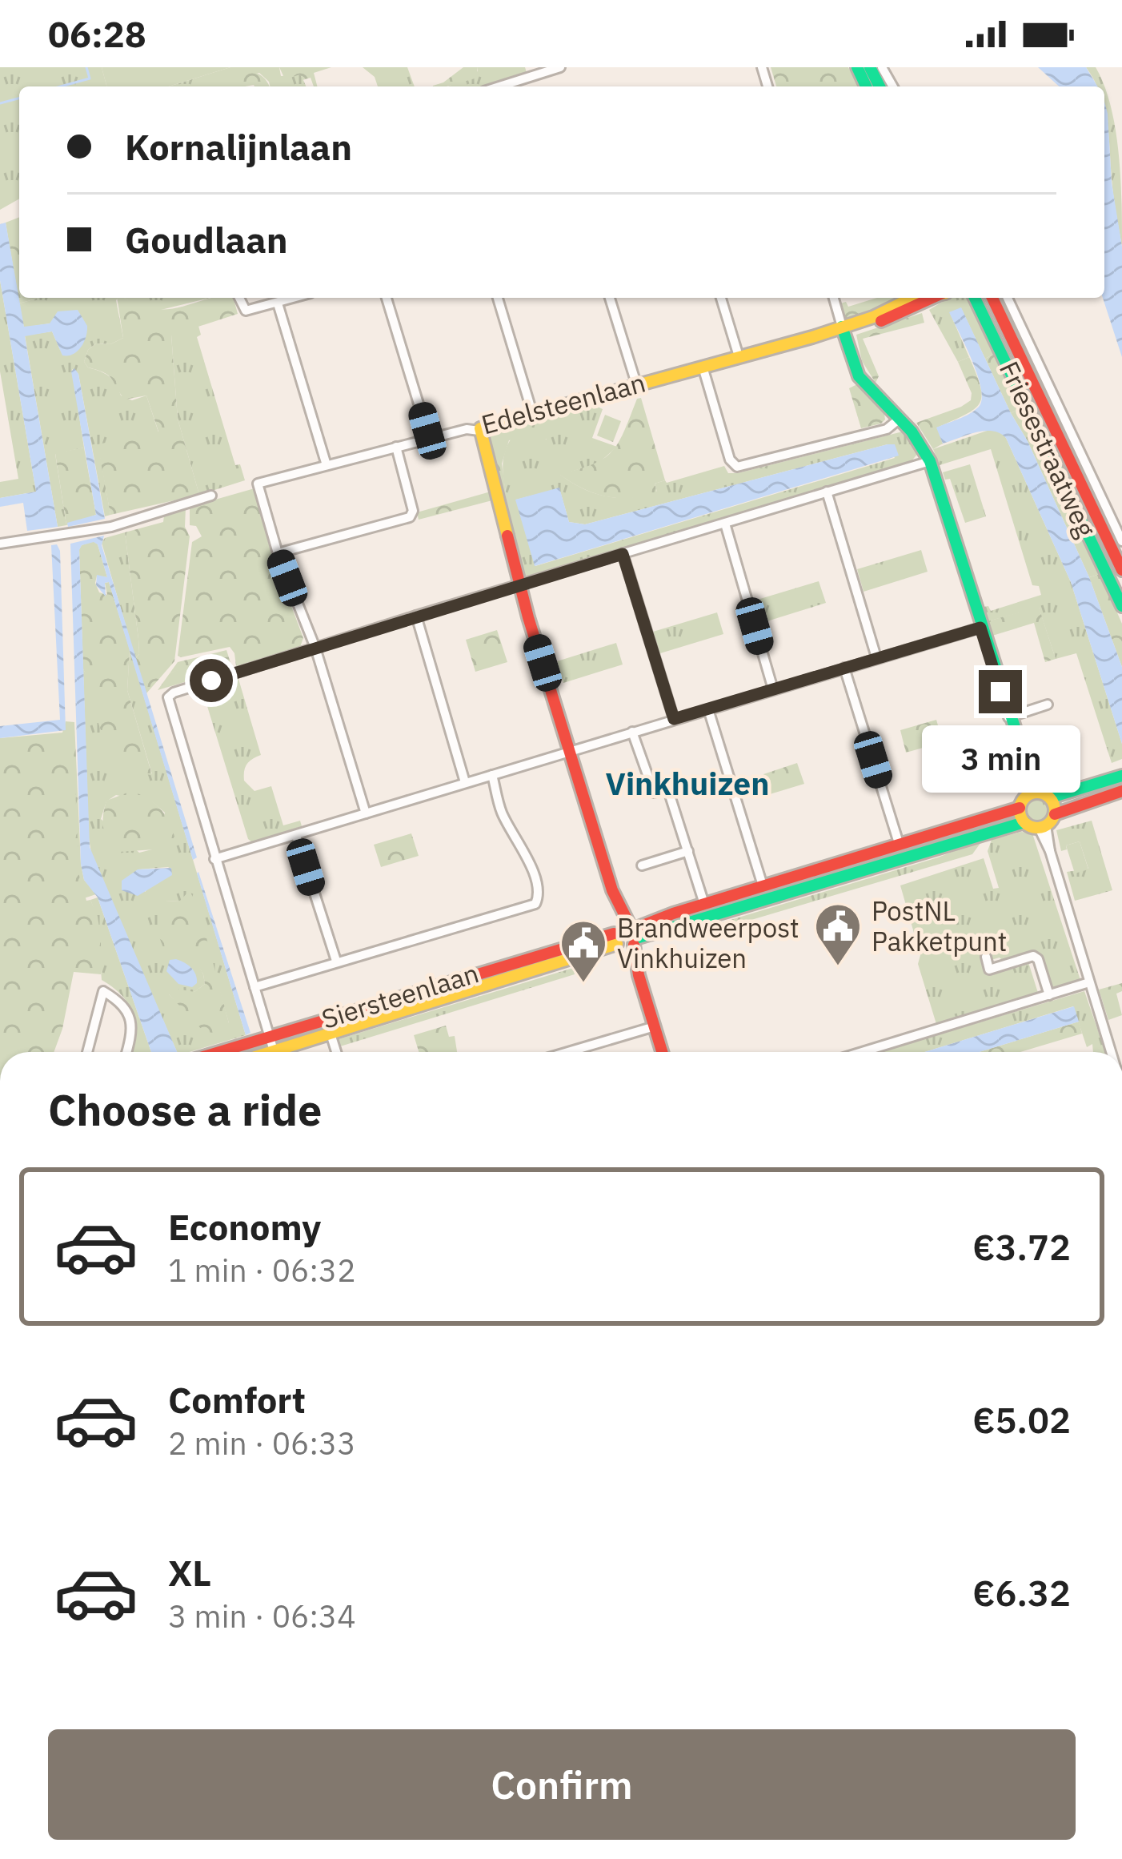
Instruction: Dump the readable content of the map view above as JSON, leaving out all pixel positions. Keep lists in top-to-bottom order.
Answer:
{
  "streets": {
    "main road": ["Edelsteenlaan", "Friesestraatweg", "Siersteenlaan"]
  },
  "districts": ["Vinkhuizen"],
  "places": {
    "public building": ["PostNL Pakketpunt", "Brandweerpost Vinkhuizen"]
  },
  "page": {
    "status": "06:28",
    "banner": ["Kornalijnlaan", "Goudlaan"],
    "bubble": "3 min",
    "heading": "Choose a ride",
    "list": [
      {
        "name": "Economy",
        "note": "1 min · 06:32",
        "value": "€3.72"
      },
      {
        "name": "Comfort",
        "note": "2 min · 06:33",
        "value": "€5.02"
      },
      {
        "name": "XL",
        "note": "3 min · 06:34",
        "value": "€6.32"
      }
    ],
    "buttons": "Confirm"
  }
}
